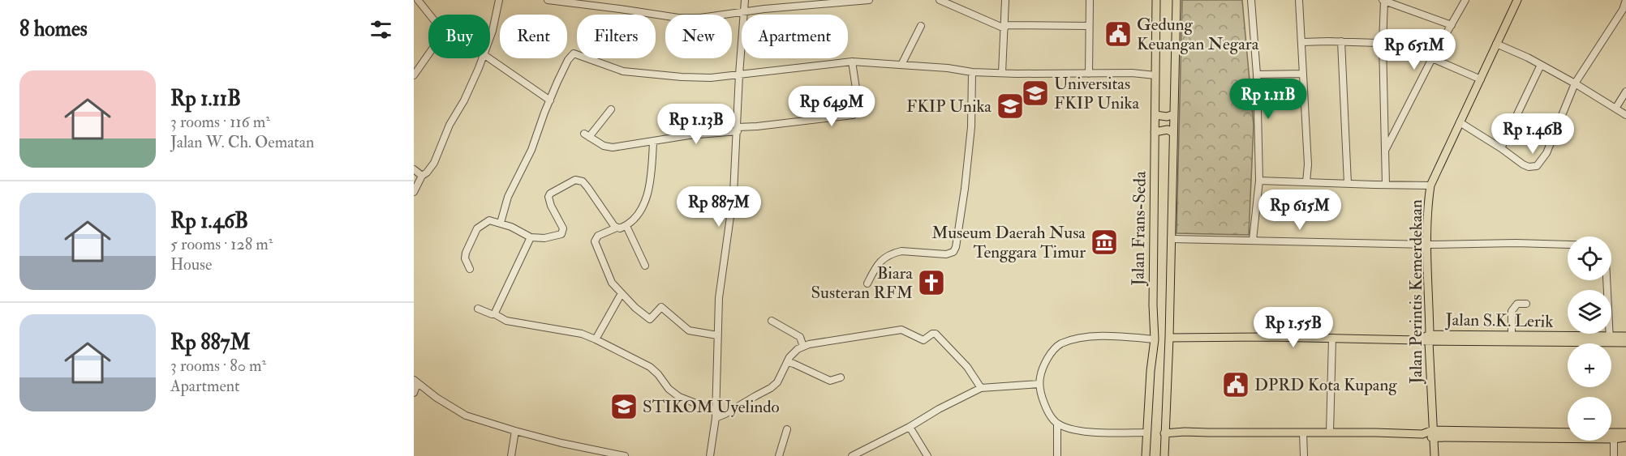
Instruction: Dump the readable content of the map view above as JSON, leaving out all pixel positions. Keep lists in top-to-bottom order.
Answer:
{
  "streets": {
    "main road": ["Jalan Frans-Seda", "Jalan Perintis Kemerdekaan", "Jalan S.K. Lerik"]
  },
  "crossings": [
    ["Jalan Perintis Kemerdekaan", "Jalan S.K. Lerik"]
  ],
  "places": {
    "public building": ["Gedung Keuangan Negara", "DPRD Kota Kupang"],
    "school or university": ["Universitas FKIP Unika", "FKIP Unika", "STIKOM Uyelindo"],
    "museum": ["Museum Daerah Nusa Tenggara Timur"],
    "church": ["Biara Susteran RFM"]
  },
  "page": {
    "heading": "8 homes",
    "chip": [
      "Buy",
      "Rent",
      "Filters",
      "New",
      "Apartment"
    ],
    "price": [
      "Rp 651M",
      "Rp 1.11B",
      "Rp 649M",
      "Rp 1.13B",
      "Rp 1.46B",
      "Rp 887M",
      "Rp 615M",
      "Rp 1.55B"
    ],
    "list": [
      {
        "name": "Rp 1.11B",
        "note": "3 rooms · 116 m² · Jalan W. Ch. Oematan"
      },
      {
        "name": "Rp 1.46B",
        "note": "5 rooms · 128 m² · House"
      },
      {
        "name": "Rp 887M",
        "note": "3 rooms · 80 m² · Apartment"
      }
    ],
    "map_buttons": ["+", "−"]
  }
}
